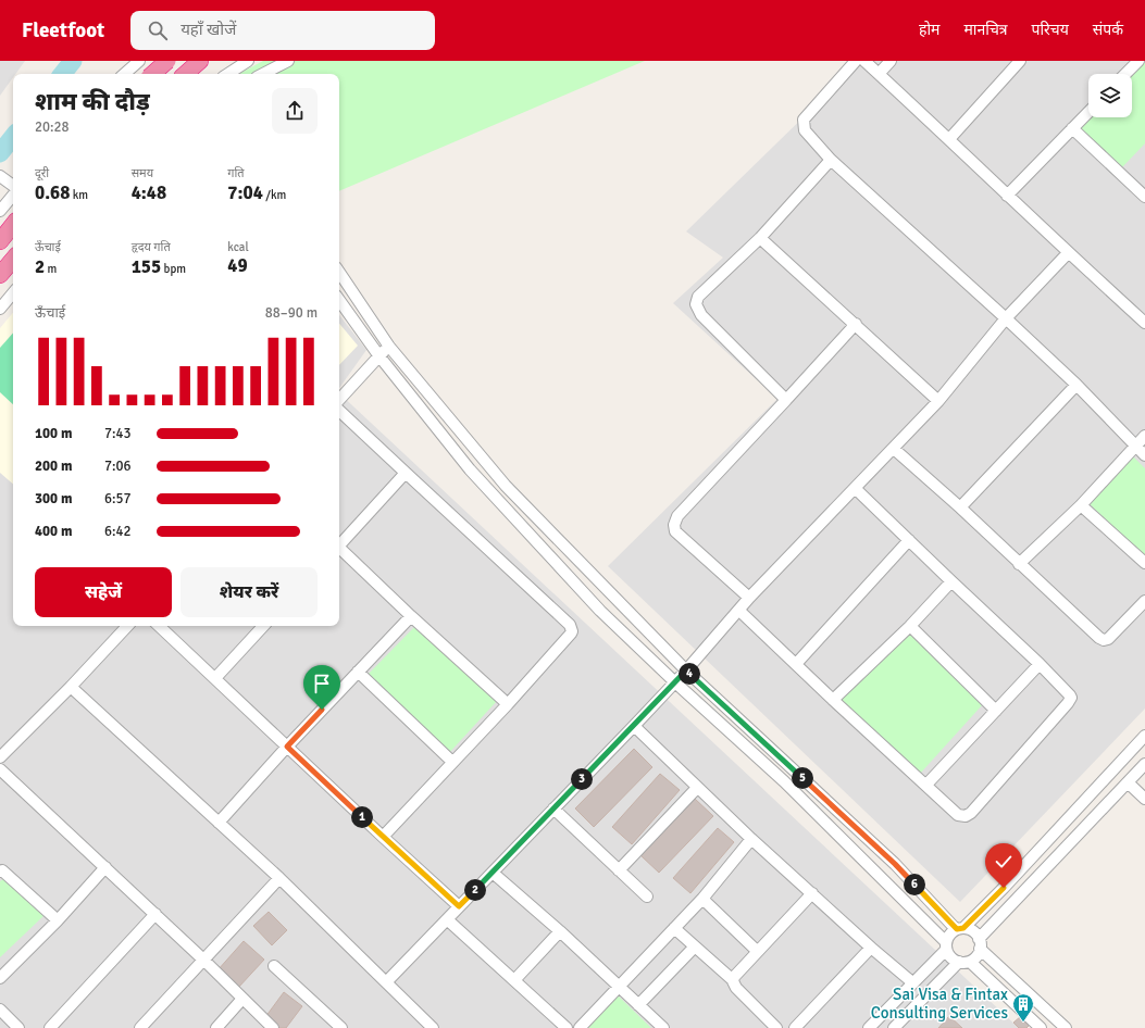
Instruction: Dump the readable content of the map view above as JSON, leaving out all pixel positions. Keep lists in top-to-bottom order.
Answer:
{
  "places": {
    "building": ["Sai Visa & Fintax Consulting Services"]
  },
  "page": {
    "header": "Fleetfoot",
    "search": "यहाँ खोजें",
    "nav": [
      "होम",
      "मानचित्र",
      "परिचय",
      "संपर्क"
    ],
    "heading": ["शाम की दौड़", "20:28"],
    "stats": [
      ["दूरी", "0.68 km"],
      ["समय", "4:48"],
      ["गति", "7:04 /km"],
      ["ऊँचाई", "2 m"],
      ["हृदय गति", "155 bpm"],
      ["kcal", "49"]
    ],
    "chart": ["ऊँचाई", "88–90 m"],
    "list": [
      {
        "name": "100 m",
        "note": "7:43"
      },
      {
        "name": "200 m",
        "note": "7:06"
      },
      {
        "name": "300 m",
        "note": "6:57"
      },
      {
        "name": "400 m",
        "note": "6:42"
      }
    ],
    "buttons": ["सहेजें", "शेयर करें"],
    "pins": [
      "4",
      "5",
      "3",
      "1",
      "6",
      "2"
    ]
  }
}
